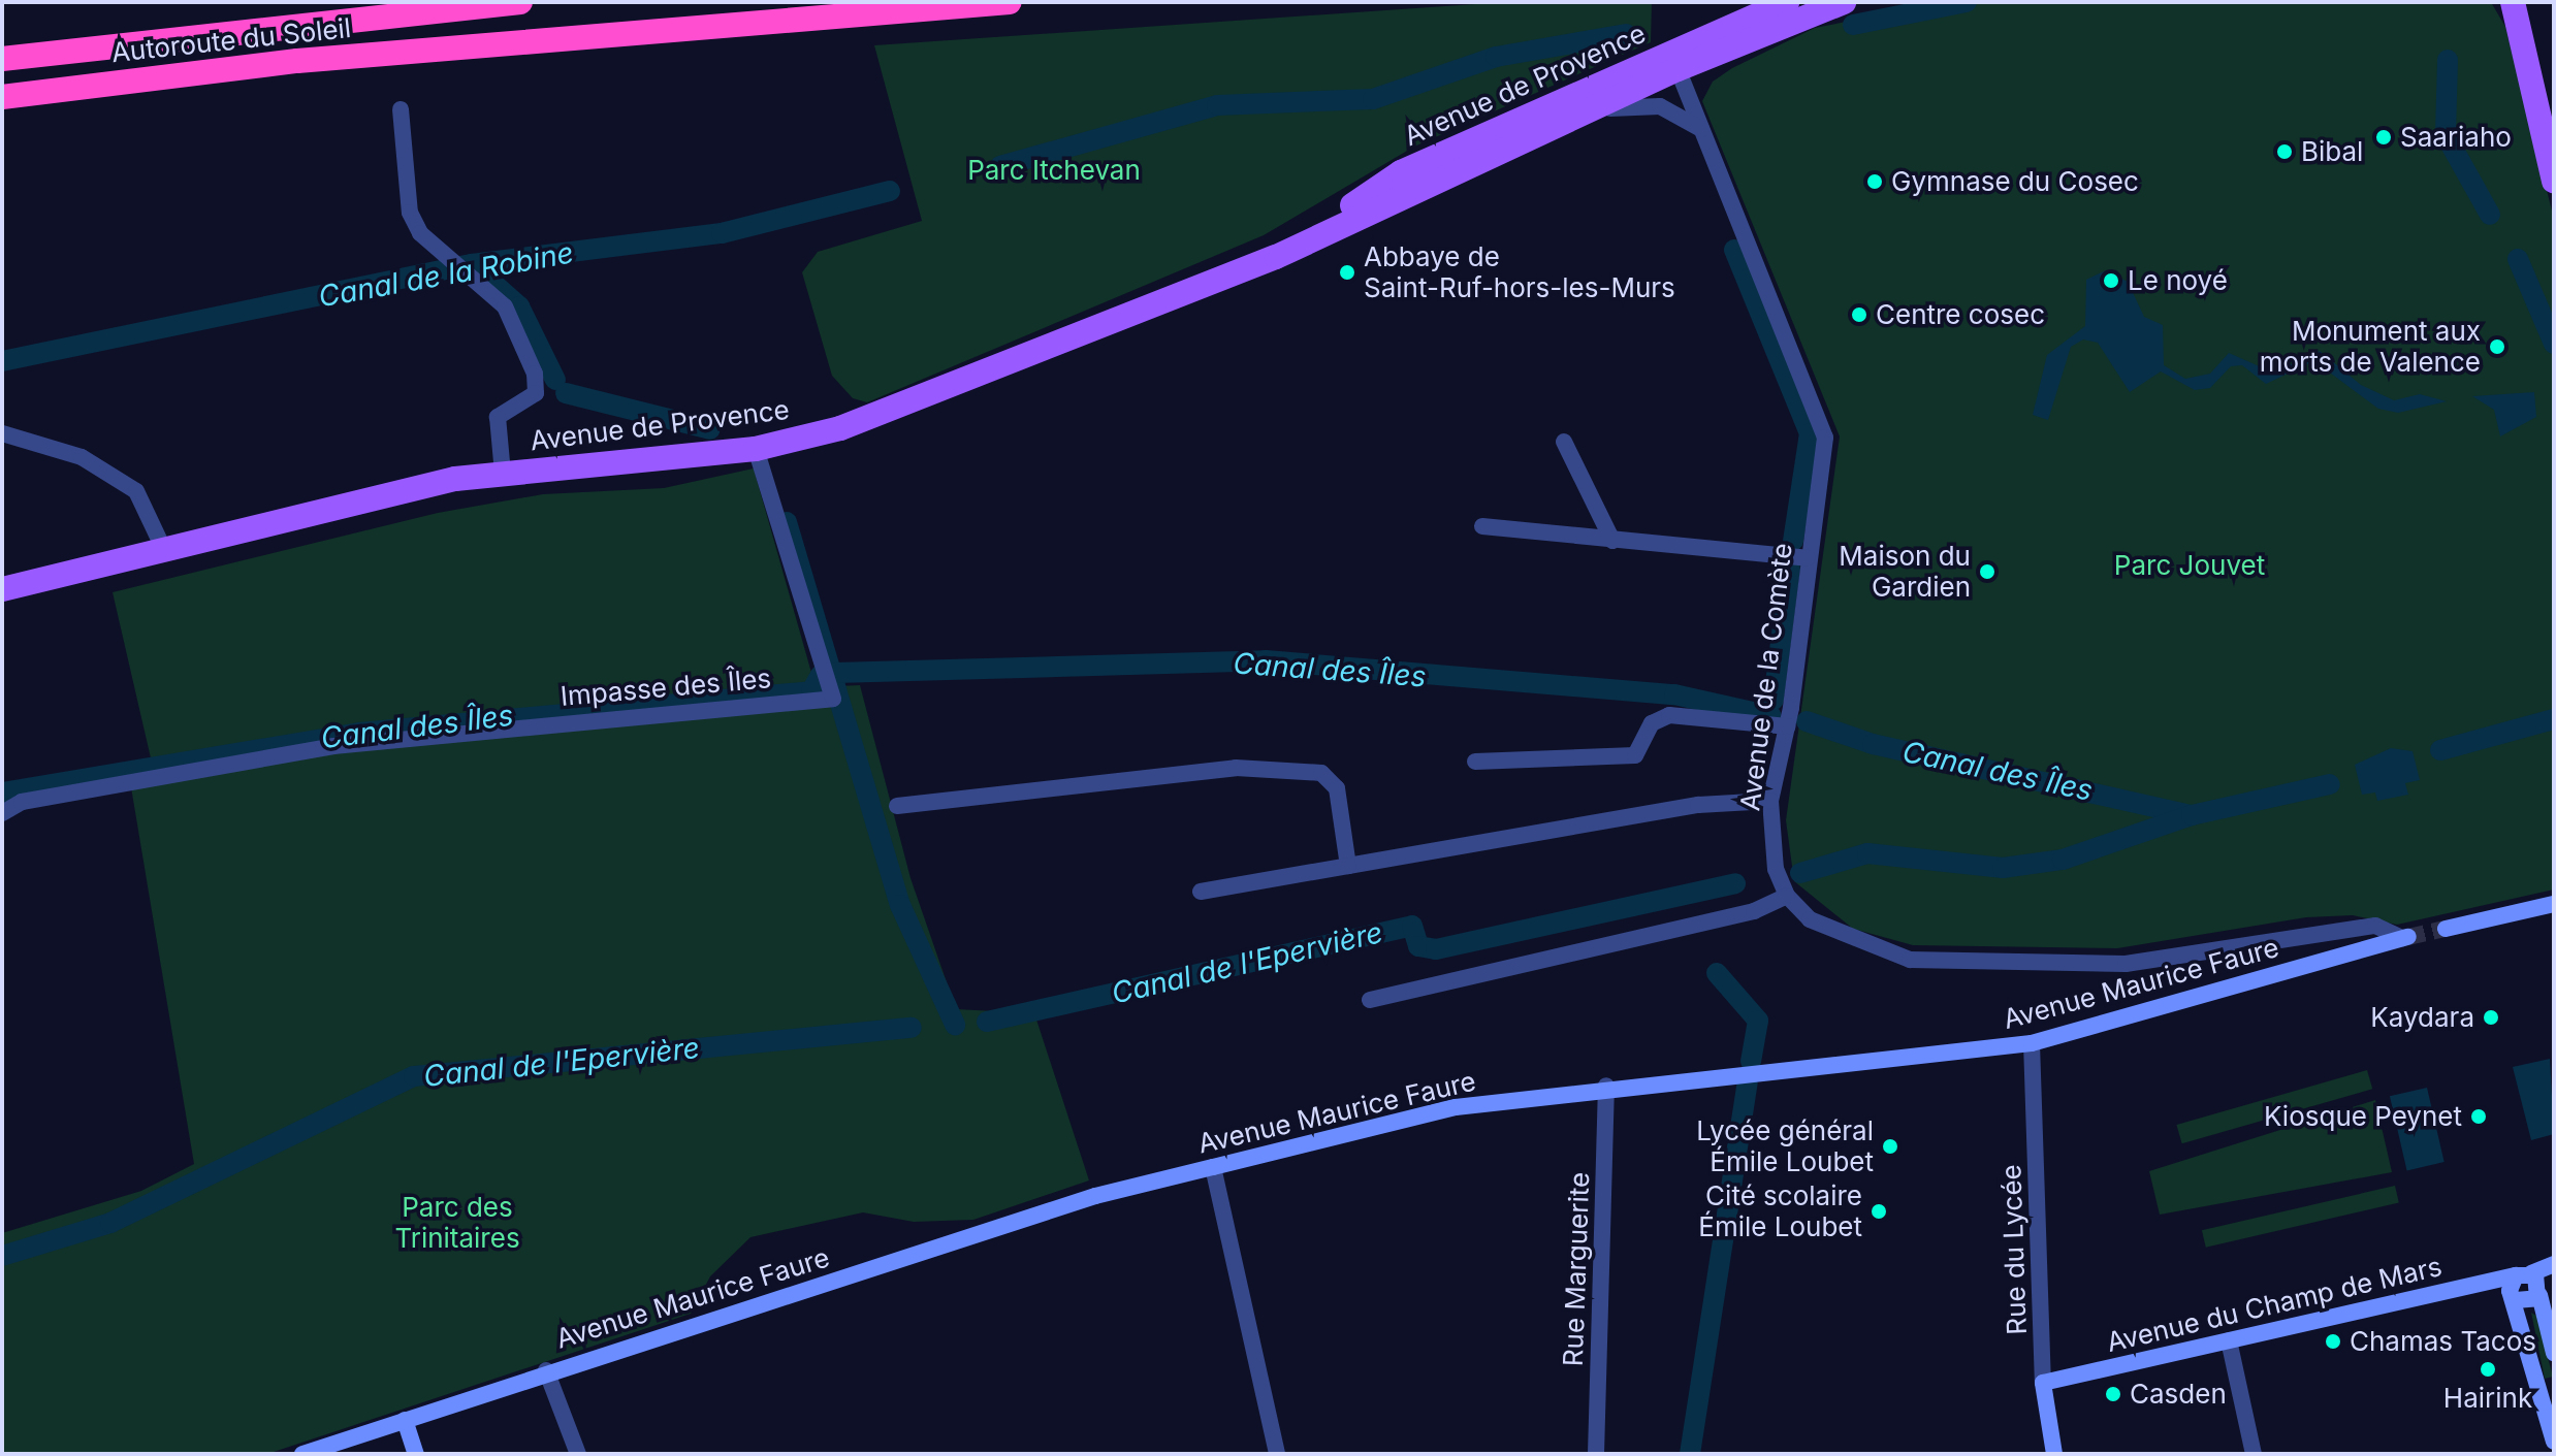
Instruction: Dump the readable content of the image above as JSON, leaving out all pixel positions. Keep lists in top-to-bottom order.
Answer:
{
  "streets": {
    "highway": ["Autoroute du Soleil"],
    "main road": ["Avenue de Provence"],
    "street": [
      "Avenue de la Comète",
      "Impasse des Îles",
      "Avenue Maurice Faure",
      "Rue du Lycée",
      "Rue Marguerite",
      "Avenue du Champ de Mars"
    ]
  },
  "crossings": [
    ["Avenue de Provence", "Avenue de la Comète"],
    ["Avenue de Provence", "Impasse des Îles"],
    ["Avenue de la Comète", "Avenue Maurice Faure"],
    ["Avenue Maurice Faure", "Rue du Lycée"],
    ["Avenue Maurice Faure", "Rue Marguerite"],
    ["Rue du Lycée", "Avenue du Champ de Mars"]
  ],
  "water": ["Canal de la Robine", "Canal des Îles", "Canal de l'Epervière"],
  "parks": ["Parc Itchevan", "Parc Jouvet", "Parc des Trinitaires"],
  "places": [
    "Saariaho",
    "Bibal",
    "Gymnase du Cosec",
    "Abbaye de Saint-Ruf-hors-les-Murs",
    "Le noyé",
    "Centre cosec",
    "Monument aux morts de Valence",
    "Maison du Gardien",
    "Kaydara",
    "Kiosque Peynet",
    "Lycée général Émile Loubet",
    "Cité scolaire Émile Loubet",
    "Chamas Tacos",
    "Hairink",
    "Casden"
  ]
}
